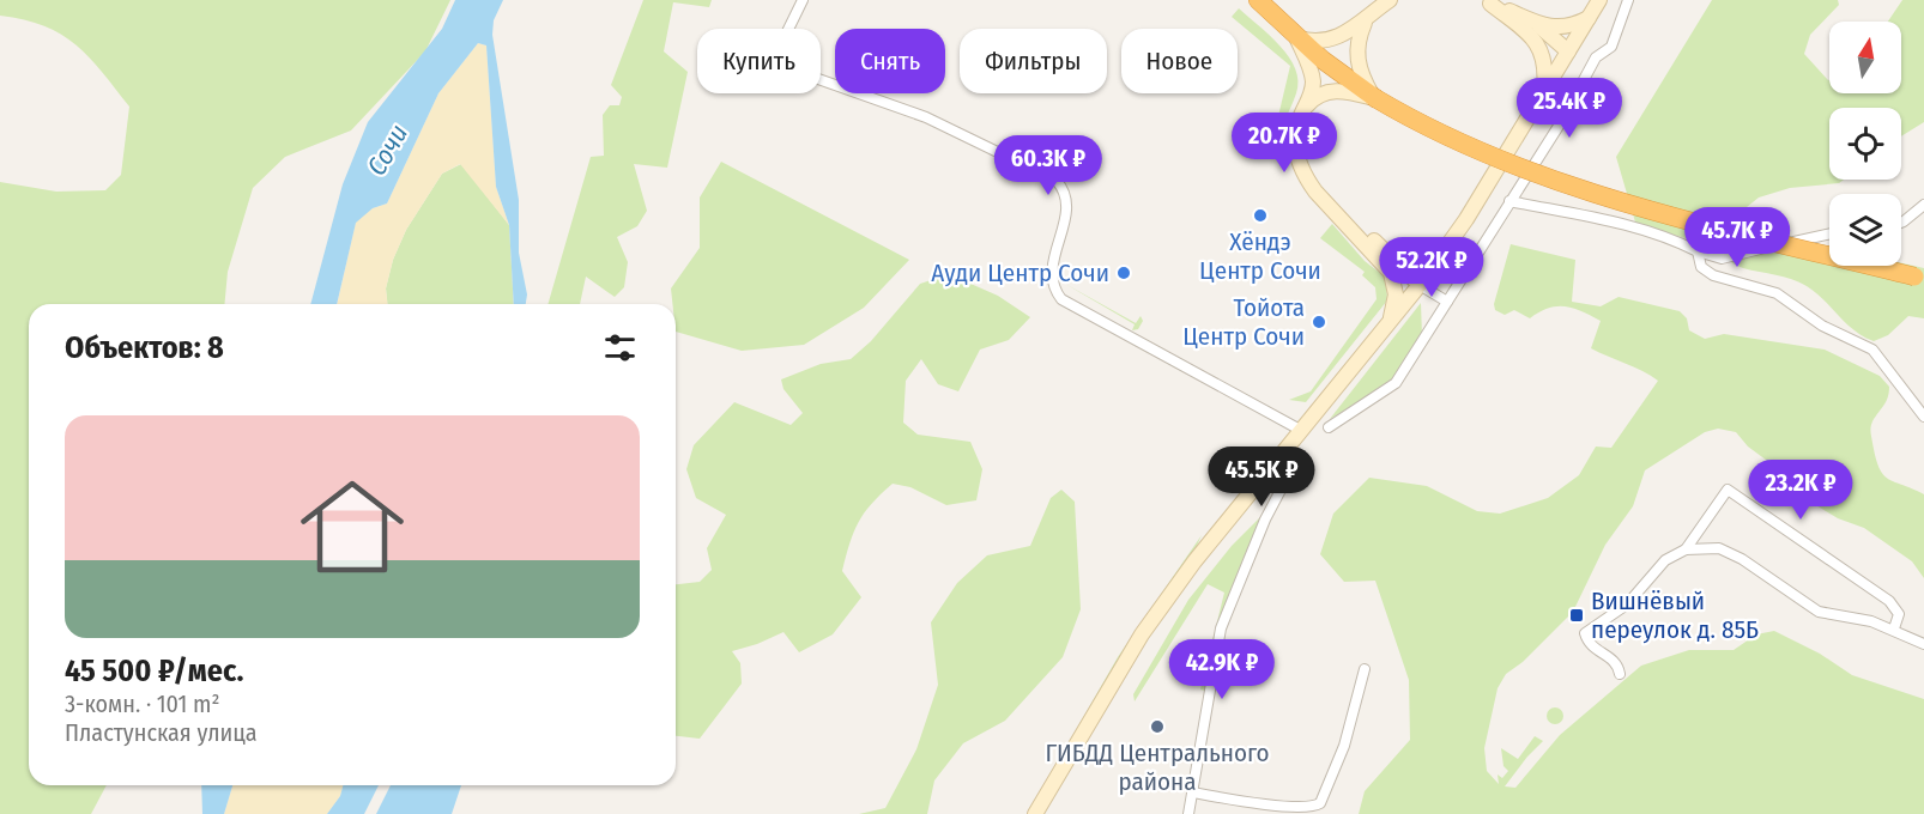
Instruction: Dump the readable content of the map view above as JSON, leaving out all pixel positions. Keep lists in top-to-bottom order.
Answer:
{
  "water": ["Сочи"],
  "places": {
    "other": [
      "Хёндэ Центр Сочи",
      "Ауди Центр Сочи",
      "Тойота Центр Сочи",
      "ГИБДД Центрального района"
    ],
    "transit": ["Вишнёвый переулок д. 85Б"]
  },
  "north": "top",
  "page": {
    "chip": [
      "Купить",
      "Снять",
      "Фильтры",
      "Новое"
    ],
    "price": [
      "25.4K ₽",
      "20.7K ₽",
      "60.3K ₽",
      "45.7K ₽",
      "52.2K ₽",
      "45.5K ₽",
      "23.2K ₽",
      "42.9K ₽"
    ],
    "heading": "Объектов: 8",
    "list": [
      {
        "name": "45 500 ₽/мес.",
        "note": "3-комн. · 101 m² · Пластунская улица"
      }
    ]
  }
}
